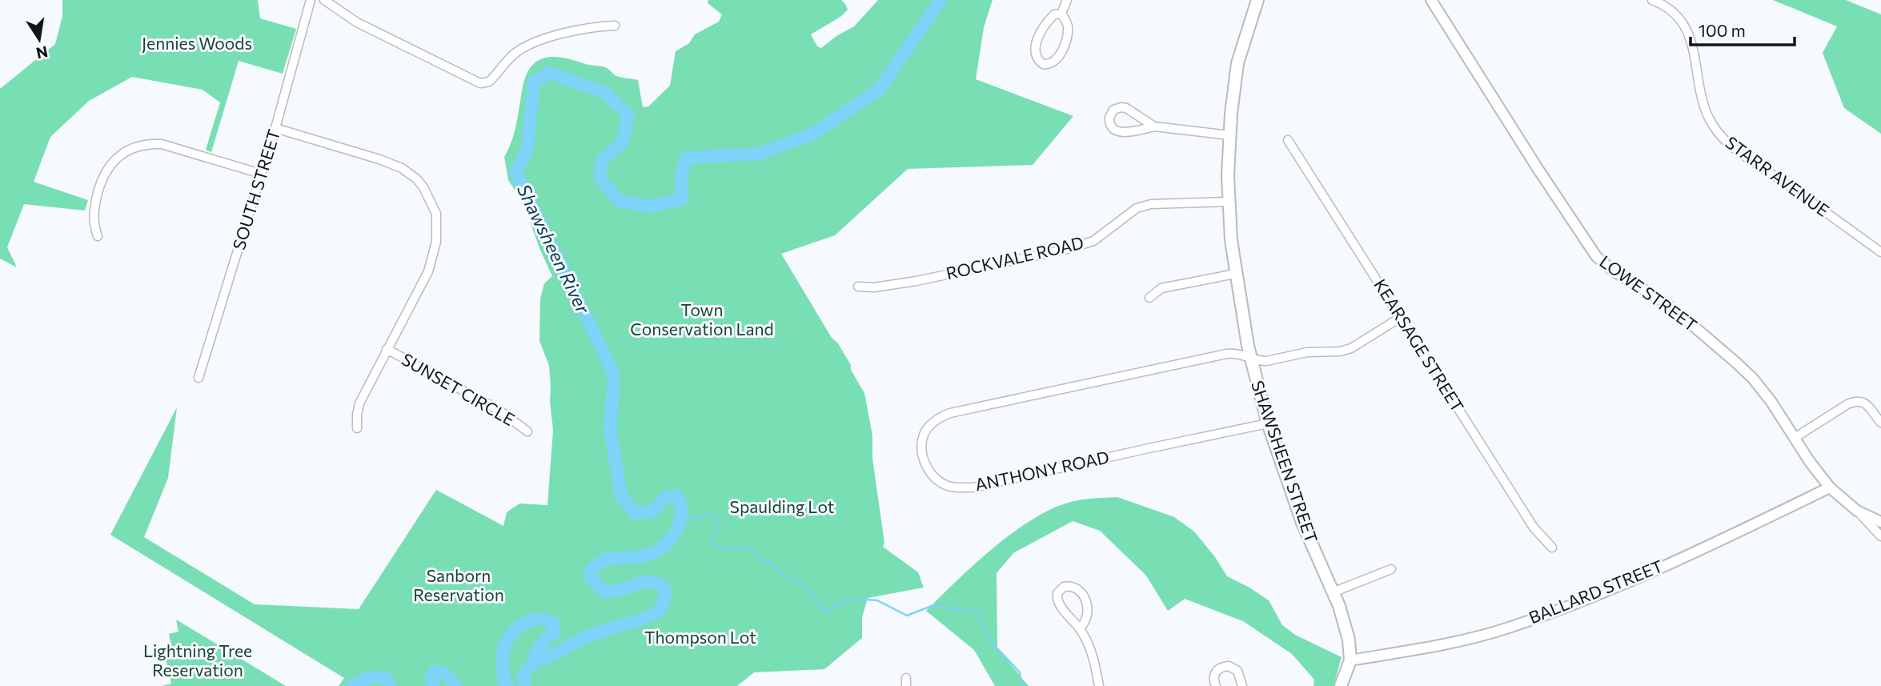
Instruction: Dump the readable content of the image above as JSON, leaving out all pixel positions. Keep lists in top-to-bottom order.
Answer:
{
  "streets": {
    "main road": ["SHAWSHEEN STREET"],
    "street": [
      "STARR AVENUE",
      "SOUTH STREET",
      "ROCKVALE ROAD",
      "LOWE STREET",
      "KEARSAGE STREET",
      "SUNSET CIRCLE",
      "ANTHONY ROAD",
      "BALLARD STREET"
    ]
  },
  "crossings": [
    ["ROCKVALE ROAD", "SHAWSHEEN STREET"],
    ["LOWE STREET", "BALLARD STREET"],
    ["KEARSAGE STREET", "ANTHONY ROAD"],
    ["SHAWSHEEN STREET", "ANTHONY ROAD"],
    ["SHAWSHEEN STREET", "BALLARD STREET"]
  ],
  "water": ["Shawsheen River"],
  "parks": [
    "Jennies Woods",
    "Town Conservation Land",
    "Spaulding Lot",
    "Sanborn Reservation",
    "Thompson Lot",
    "Lightning Tree Reservation"
  ],
  "scale_bar": "100 m",
  "north": "bottom"
}
